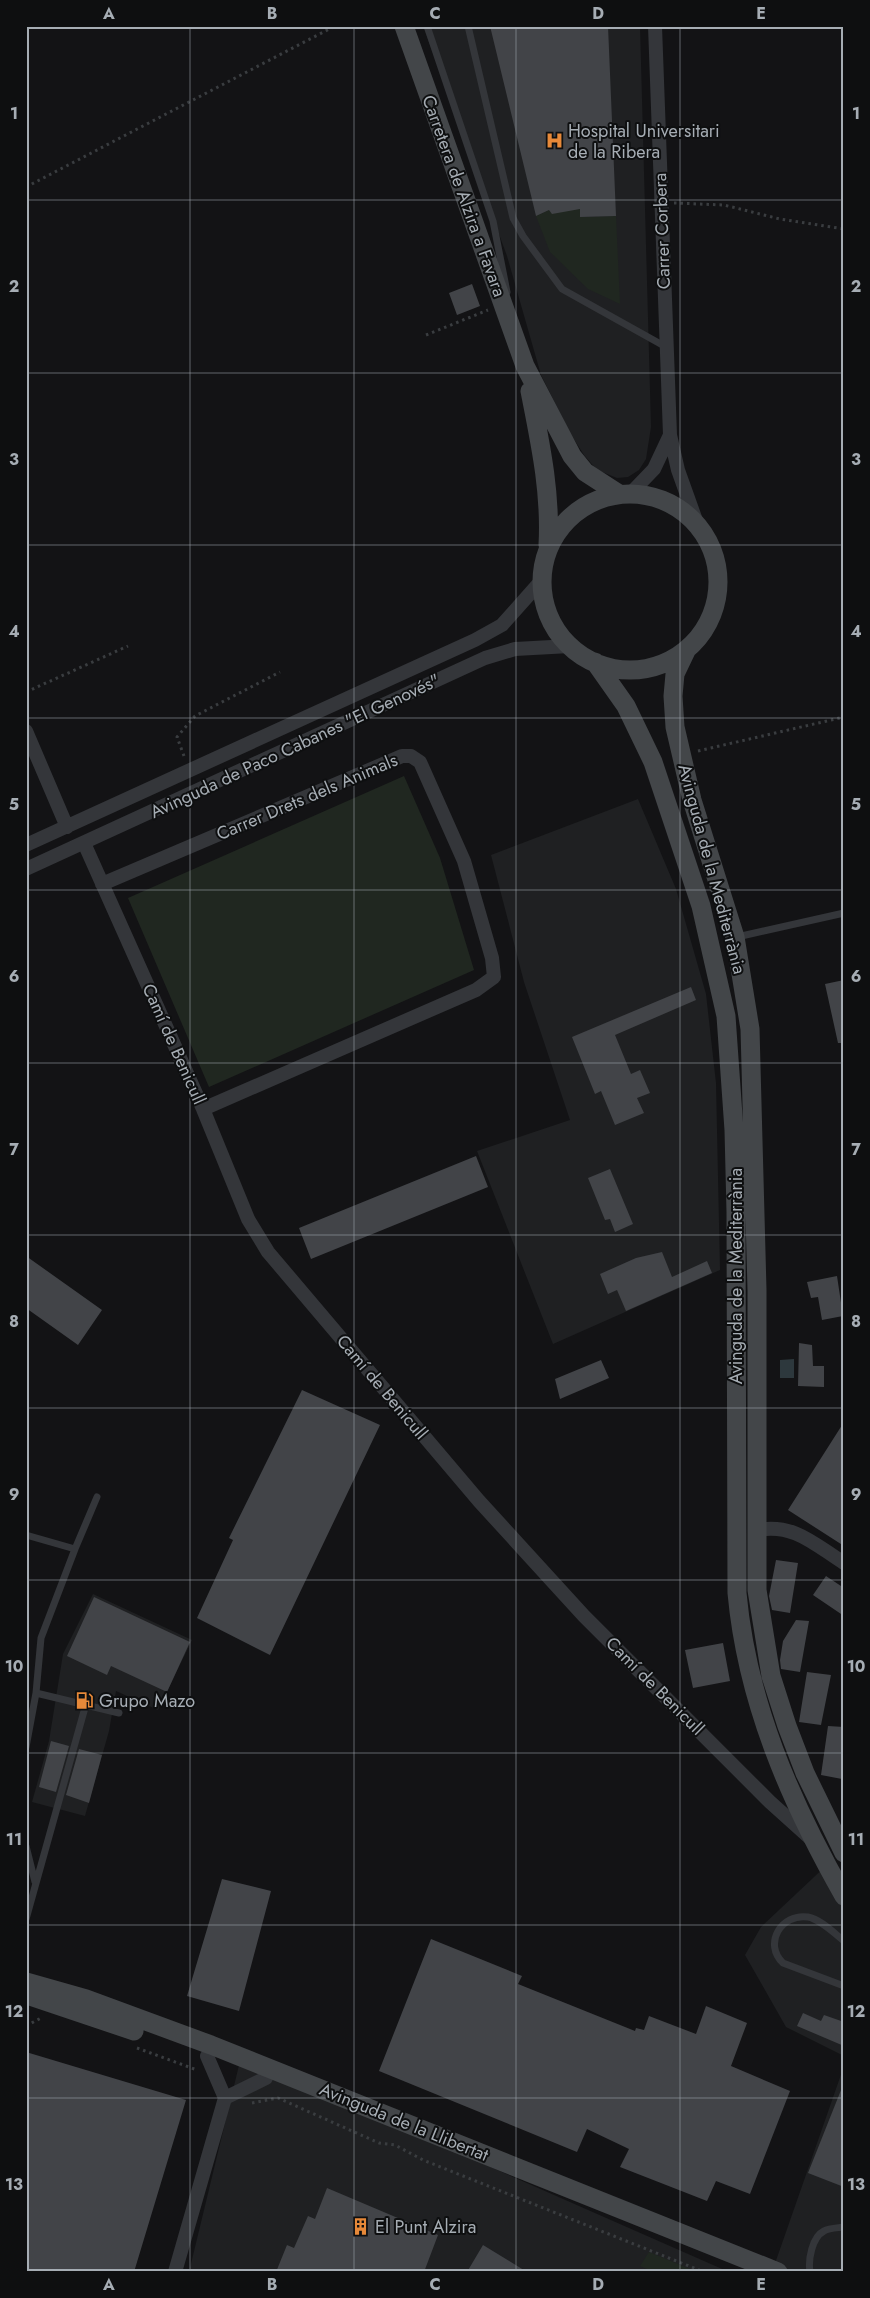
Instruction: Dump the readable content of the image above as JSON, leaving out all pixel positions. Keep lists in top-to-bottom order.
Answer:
{
  "streets": {
    "main road": ["Carretera de Alzira a Favara", "Avinguda de la Mediterrània", "Avinguda de la Llibertat"],
    "street": [
      "Carrer Corbera",
      "Avinguda de Paco Cabanes \"El Genovés\"",
      "Carrer Drets dels Animals",
      "Camí de Benicull"
    ]
  },
  "crossings": [
    ["Carrer Corbera", "Avinguda de Paco Cabanes \"El Genovés\""],
    ["Carrer Corbera", "Avinguda de la Mediterrània"],
    ["Avinguda de Paco Cabanes \"El Genovés\"", "Avinguda de la Mediterrània"],
    ["Avinguda de Paco Cabanes \"El Genovés\"", "Camí de Benicull"],
    ["Carrer Drets dels Animals", "Camí de Benicull"],
    ["Avinguda de la Mediterrània", "Camí de Benicull"]
  ],
  "places": {
    "hospital": ["Hospital Universitari de la Ribera"],
    "fuel station": ["Grupo Mazo"],
    "building": ["El Punt Alzira"]
  },
  "grid": {
    "columns": [
      "A",
      "B",
      "C",
      "D",
      "E"
    ],
    "rows": [
      "1",
      "2",
      "3",
      "4",
      "5",
      "6",
      "7",
      "8",
      "9",
      "10",
      "11",
      "12",
      "13"
    ]
  }
}
